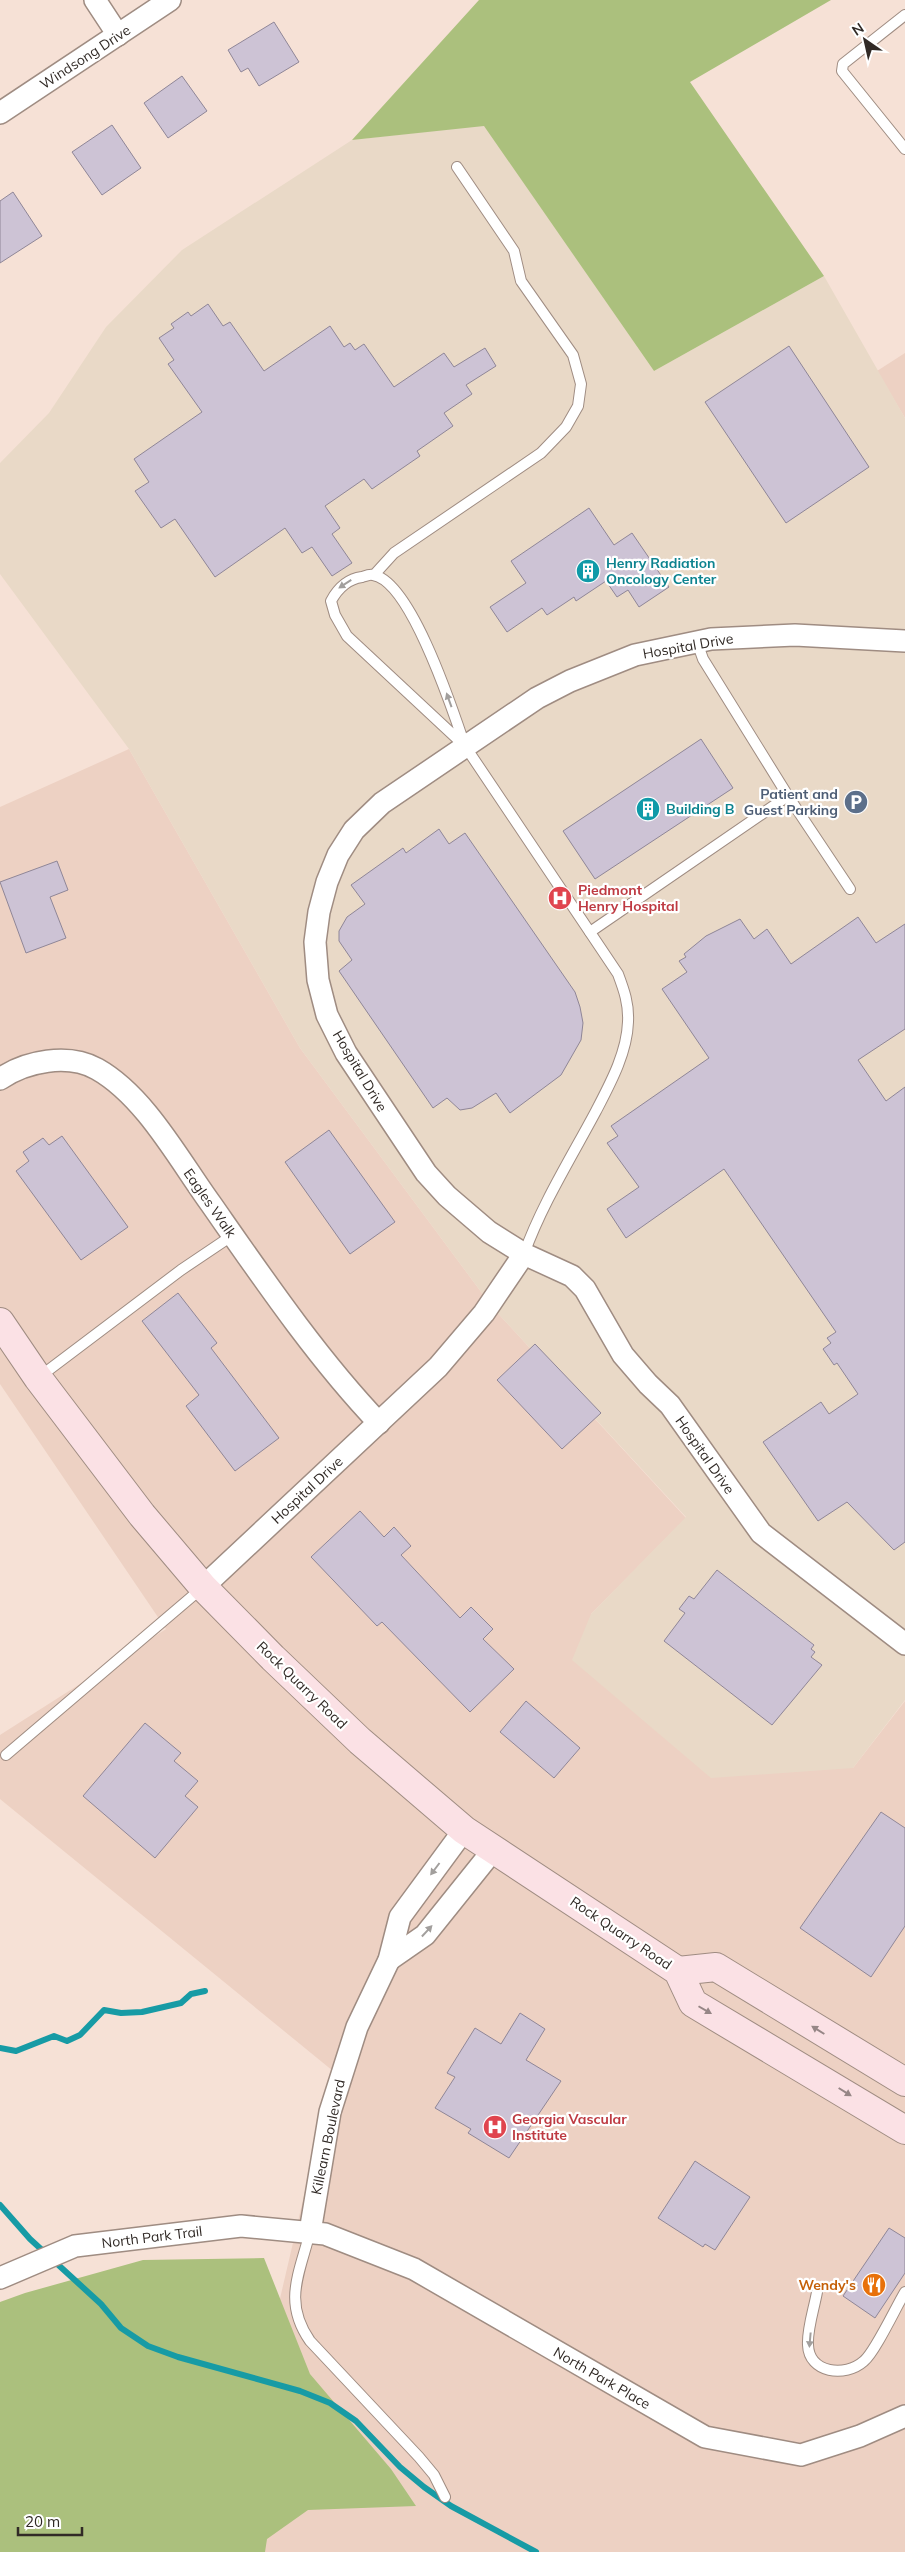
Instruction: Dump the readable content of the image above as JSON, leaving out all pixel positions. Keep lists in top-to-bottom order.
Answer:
{
  "streets": {
    "street": [
      "Windsong Drive",
      "Hospital Drive",
      "Eagles Walk",
      "Rock Quarry Road",
      "Killearn Boulevard",
      "North Park Trail",
      "North Park Place"
    ]
  },
  "crossings": [
    ["Hospital Drive", "Eagles Walk"],
    ["Hospital Drive", "Rock Quarry Road"],
    ["Rock Quarry Road", "Killearn Boulevard"],
    ["Killearn Boulevard", "North Park Trail"],
    ["Killearn Boulevard", "North Park Place"],
    ["North Park Trail", "North Park Place"]
  ],
  "places": {
    "building": ["Henry Radiation Oncology Center", "Building B"],
    "parking": ["Patient and Guest Parking"],
    "hospital": ["Piedmont Henry Hospital", "Georgia Vascular Institute"],
    "restaurant": ["Wendy's"]
  },
  "scale_bar": "20 m",
  "north": "top left"
}
